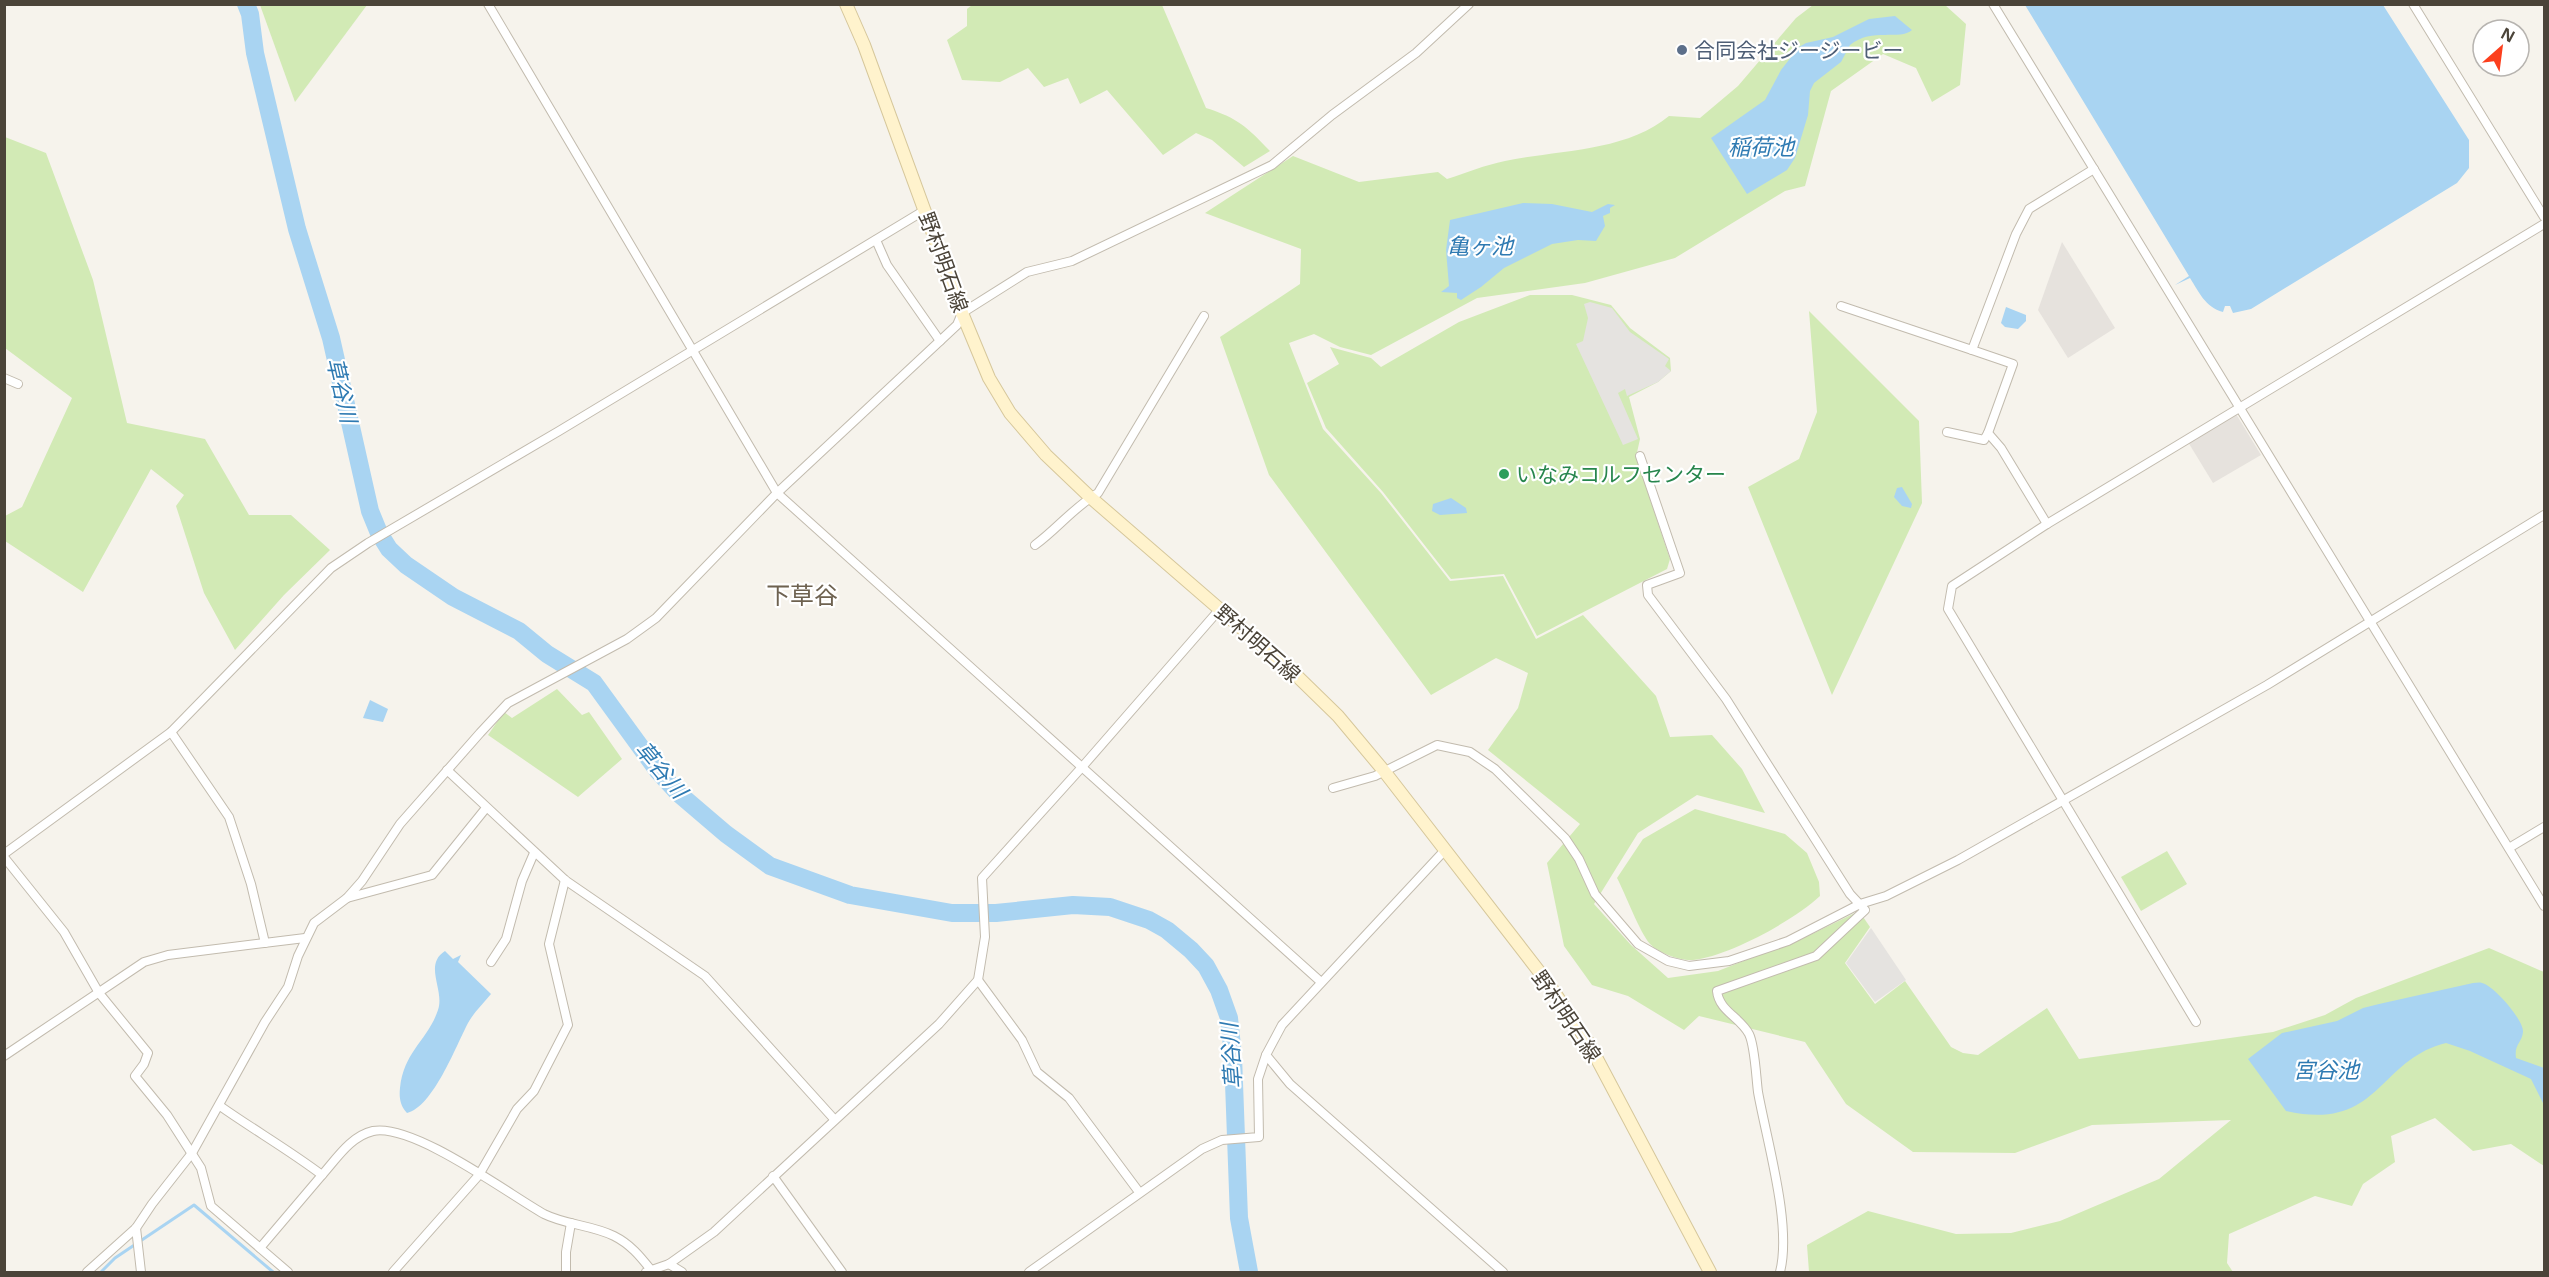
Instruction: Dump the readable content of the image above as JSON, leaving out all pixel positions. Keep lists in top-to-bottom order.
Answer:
{
  "streets": {
    "main road": ["野村明石線"]
  },
  "districts": ["下草谷"],
  "water": [
    "稲荷池",
    "亀ヶ池",
    "草谷川",
    "宮谷池"
  ],
  "places": ["合同会社ジージービー", "いなみコルフセンター"],
  "north": "top right"
}
